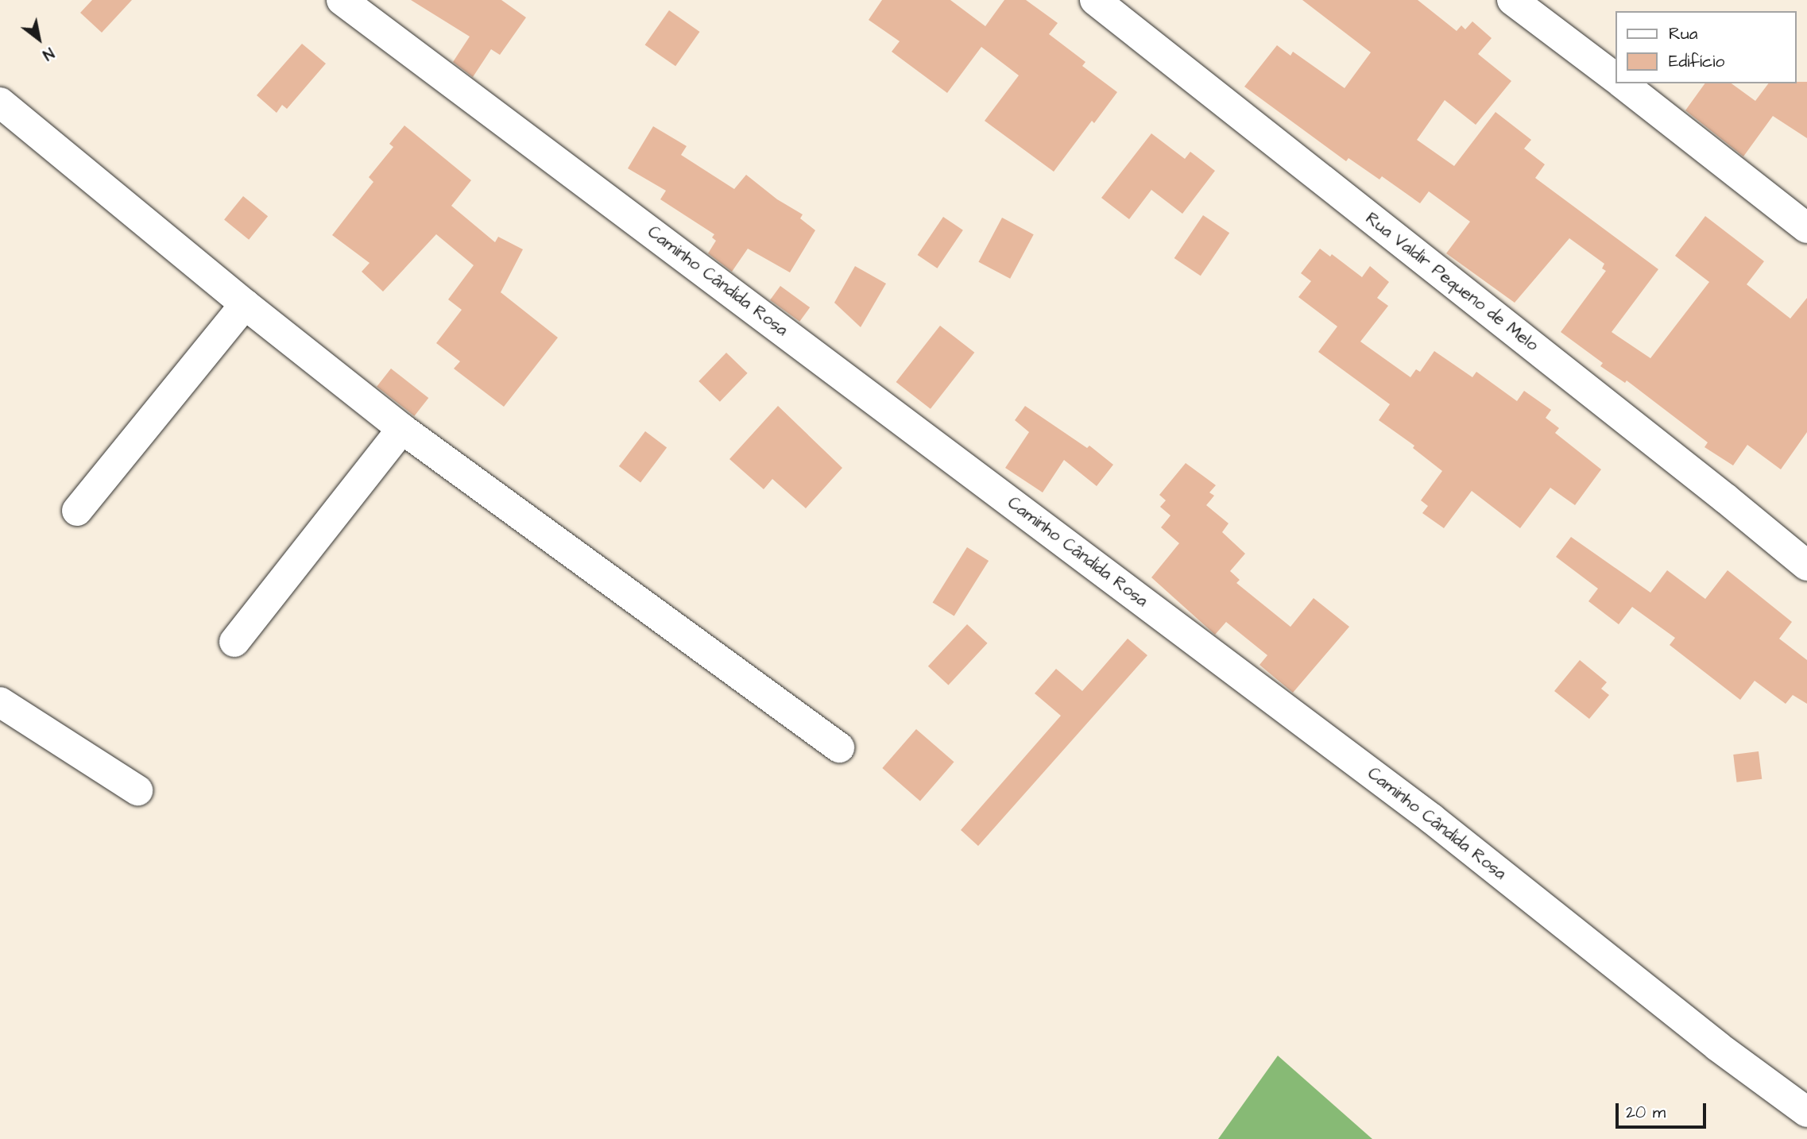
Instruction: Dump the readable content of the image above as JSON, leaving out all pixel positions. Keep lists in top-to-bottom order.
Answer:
{
  "streets": {
    "street": ["Caminho Cândida Rosa", "Rua Valdir Pequeno de Melo"]
  },
  "legend": ["Rua", "Edifício"],
  "scale_bar": "20 m",
  "north": "bottom right"
}
